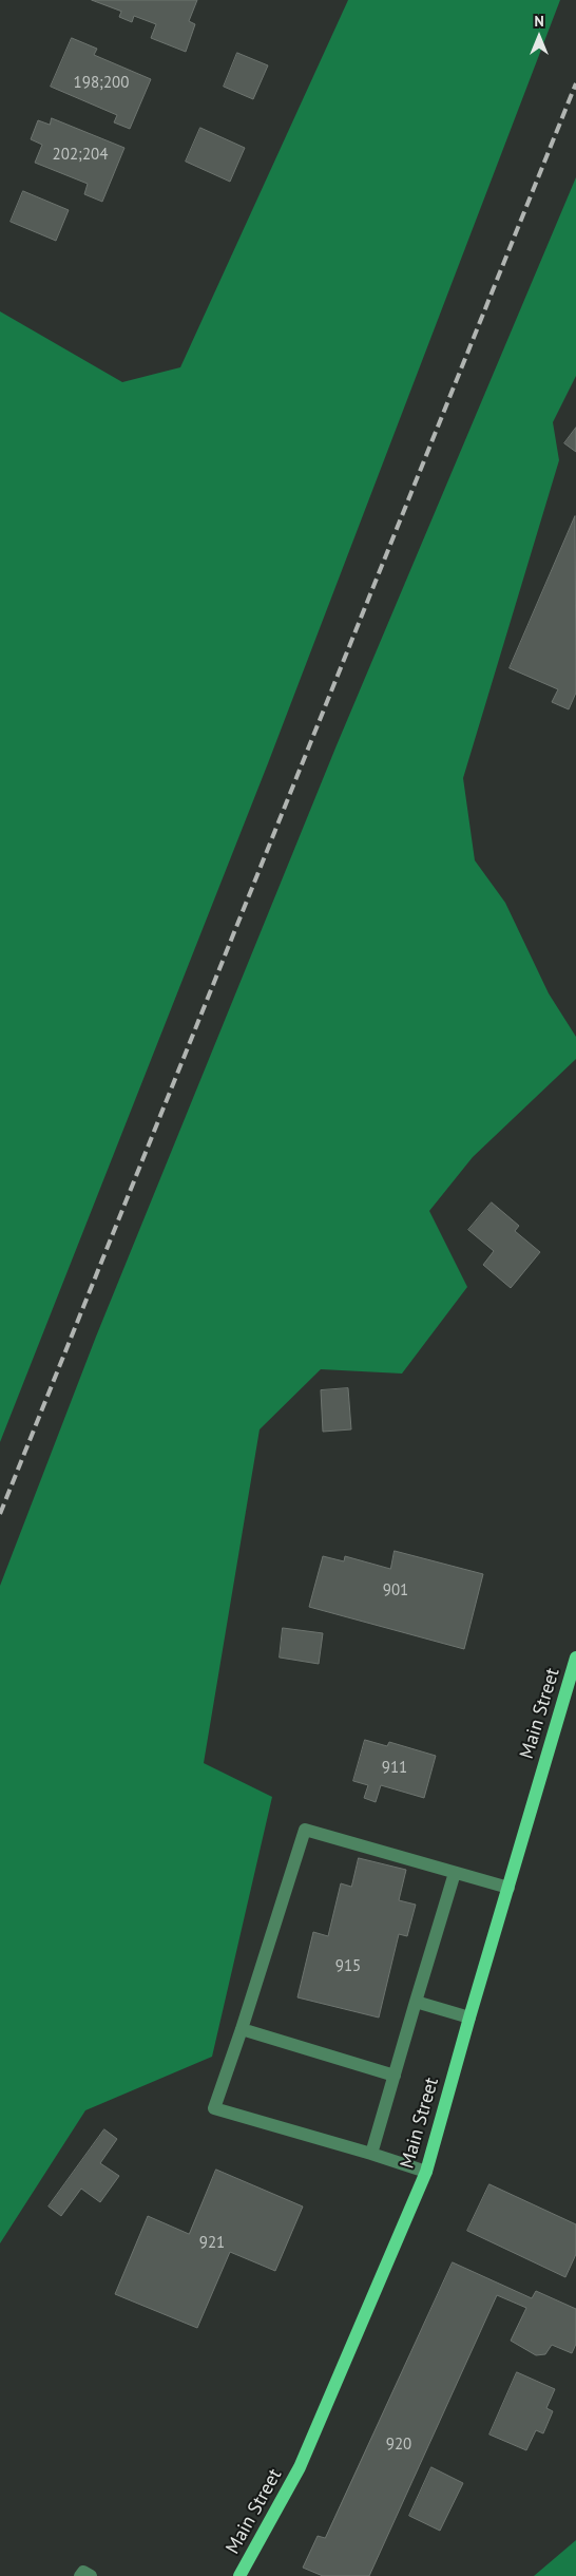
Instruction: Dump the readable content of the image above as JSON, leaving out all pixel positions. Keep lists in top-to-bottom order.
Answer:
{
  "streets": {
    "main road": ["Main Street"]
  },
  "house_numbers": [
    "198;200",
    "202;204",
    "901",
    "911",
    "915",
    "921",
    "920"
  ],
  "north": "top"
}
